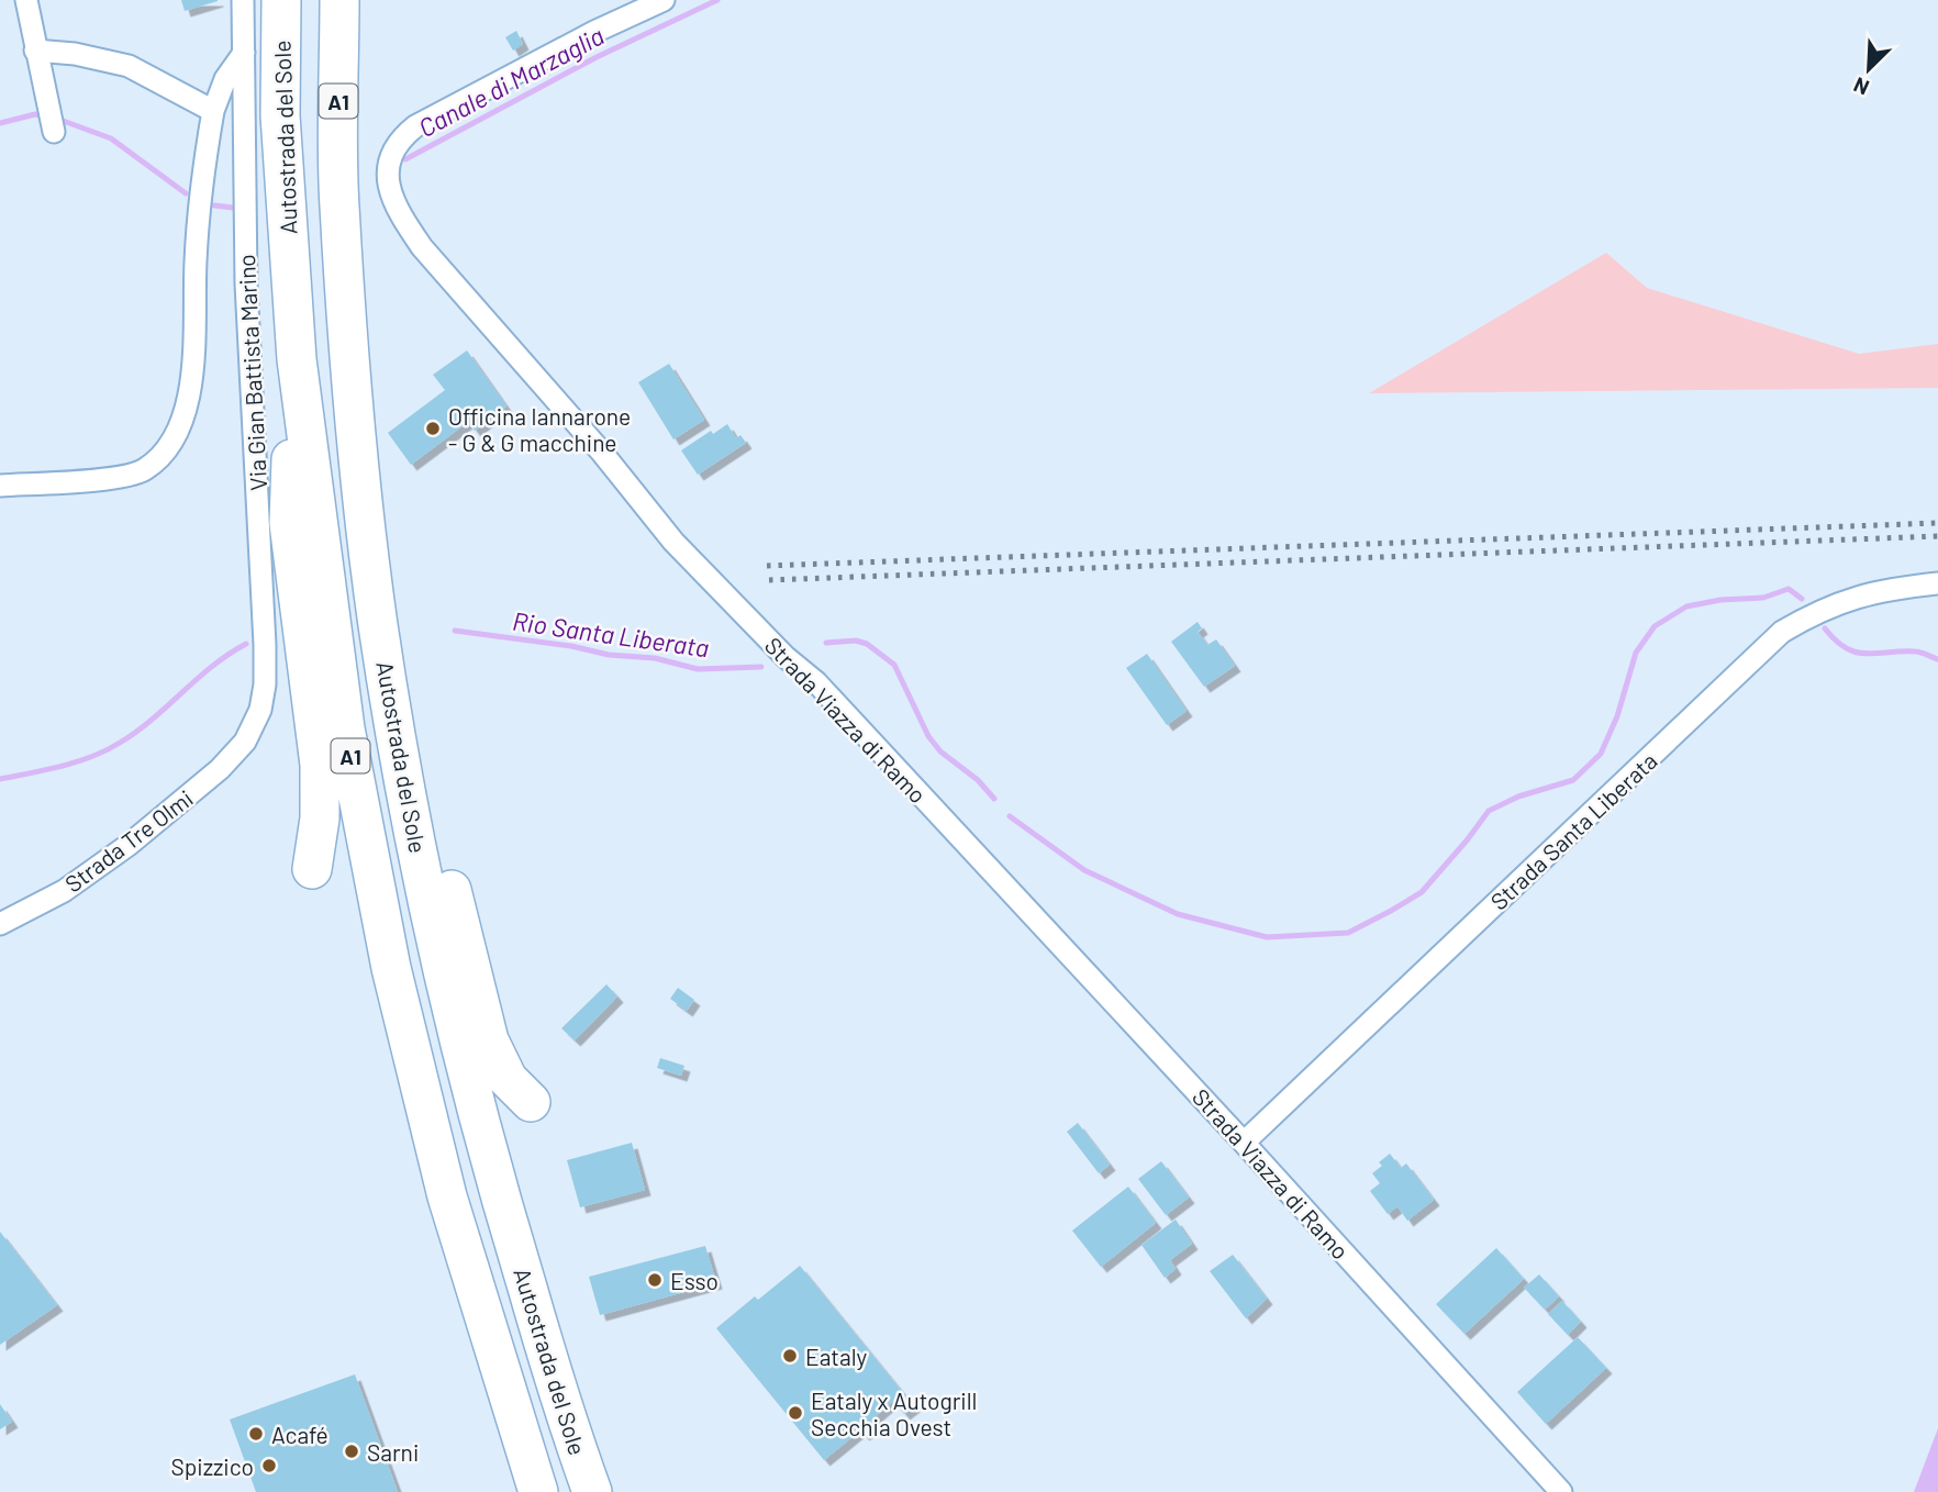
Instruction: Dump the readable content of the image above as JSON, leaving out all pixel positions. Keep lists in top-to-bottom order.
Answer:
{
  "streets": {
    "highway": ["A1", "Autostrada del Sole"],
    "street": [
      "Via Gian Battista Marino",
      "Strada Viazza di Ramo",
      "Strada Santa Liberata",
      "Strada Tre Olmi"
    ]
  },
  "crossings": [
    ["Via Gian Battista Marino", "Strada Tre Olmi"],
    ["Strada Viazza di Ramo", "Strada Santa Liberata"]
  ],
  "water": ["Canale di Marzaglia", "Rio Santa Liberata"],
  "places": [
    "Officina Iannarone - G & G macchine",
    "Esso",
    "Eataly",
    "Eataly x Autogrill Secchia Ovest",
    "Acafé",
    "Sarni",
    "Spizzico"
  ],
  "north": "bottom left"
}
